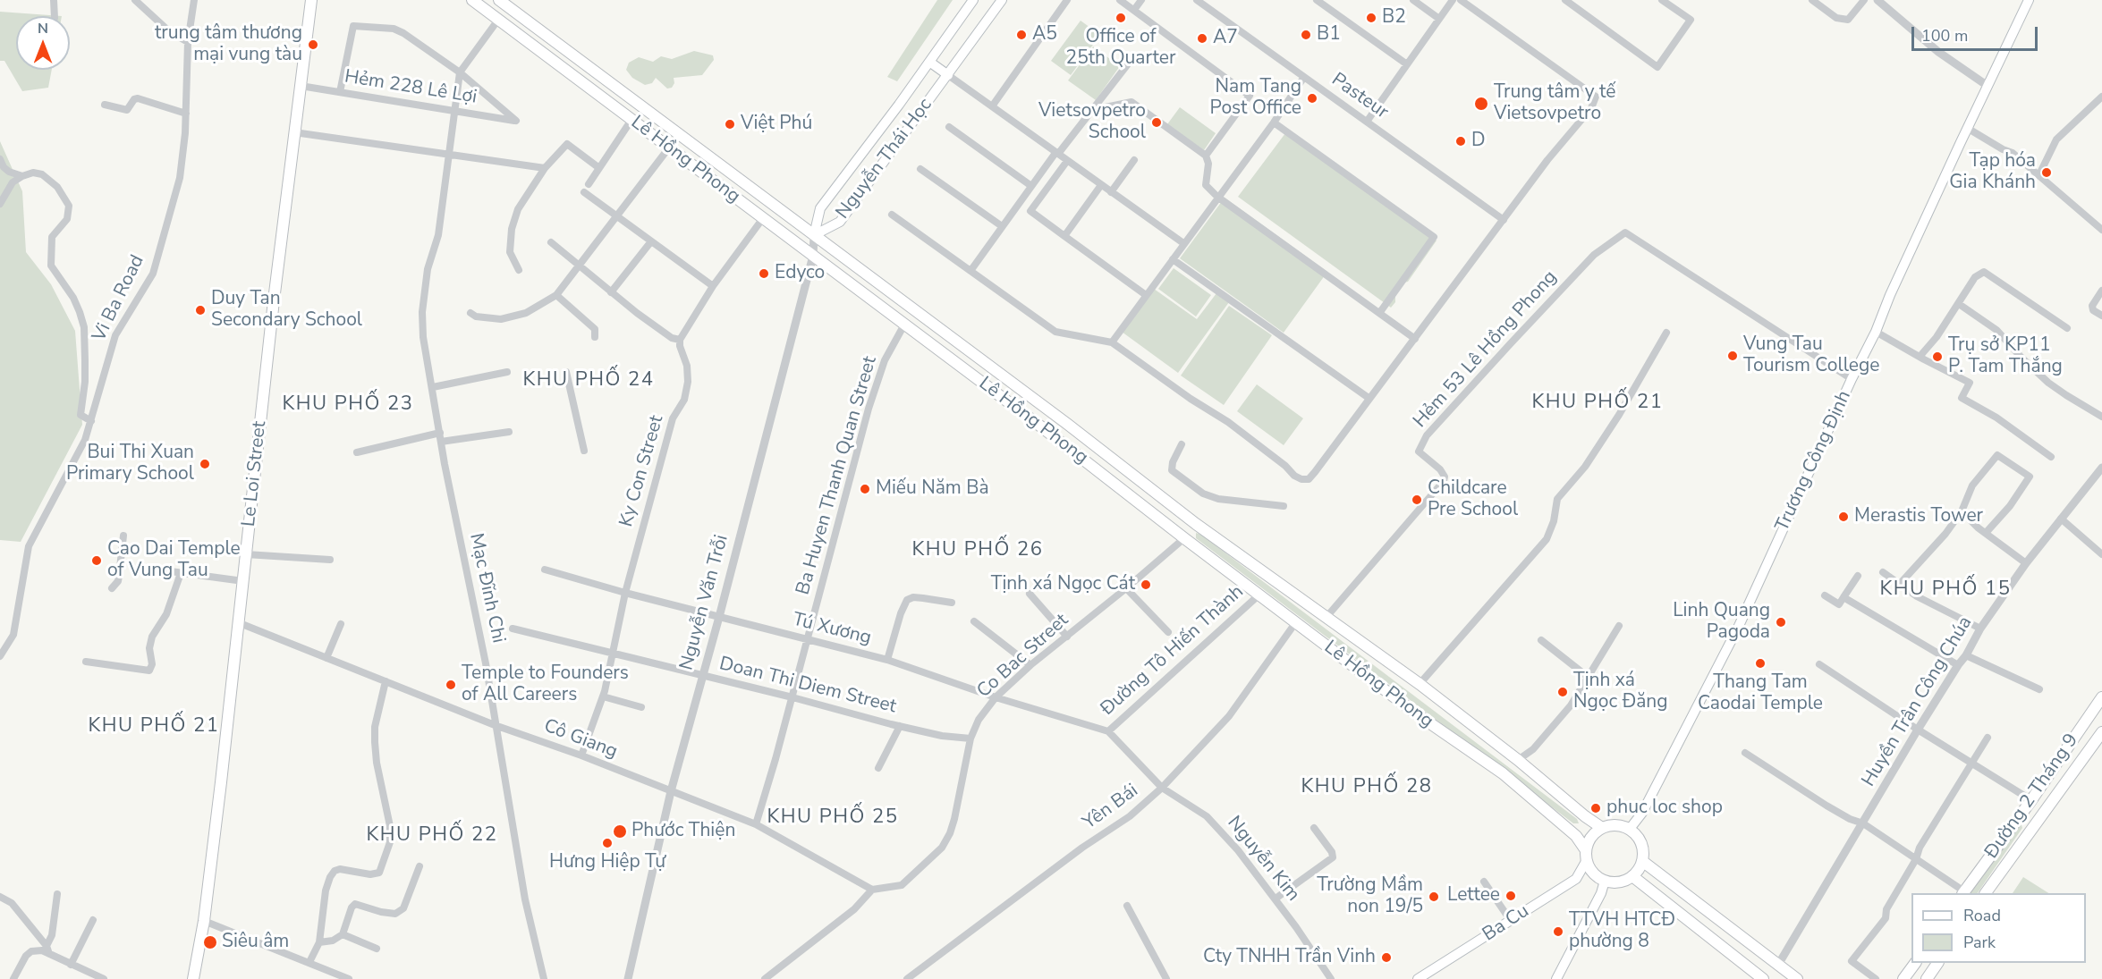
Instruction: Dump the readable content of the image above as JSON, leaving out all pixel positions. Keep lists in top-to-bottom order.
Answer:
{
  "streets": {
    "main road": [
      "Nguyễn Thái Học",
      "Lê Hồng Phong",
      "Trương Công Định",
      "Le Loi Street",
      "Đường 2 Tháng 9",
      "Ba Cu"
    ],
    "street": [
      "Hẻm 228 Lê Lợi",
      "Pasteur",
      "Vi Ba Road",
      "Hẻm 53 Lê Hồng Phong",
      "Ky Con Street",
      "Ba Huyen Thanh Quan Street",
      "Mạc Đĩnh Chi",
      "Nguyễn Văn Trỗi",
      "Tú Xương",
      "Đường Tô Hiến Thành",
      "Co Bac Street",
      "Doan Thi Diem Street",
      "Huyền Trân Công Chúa",
      "Cô Giang",
      "Yên Bái",
      "Nguyễn Kim"
    ]
  },
  "crossings": [
    ["Hẻm 228 Lê Lợi", "Le Loi Street"],
    ["Hẻm 228 Lê Lợi", "Mạc Đĩnh Chi"],
    ["Nguyễn Thái Học", "Lê Hồng Phong"],
    ["Nguyễn Thái Học", "Nguyễn Văn Trỗi"],
    ["Lê Hồng Phong", "Hẻm 53 Lê Hồng Phong"],
    ["Lê Hồng Phong", "Trương Công Định"],
    ["Lê Hồng Phong", "Ba Huyen Thanh Quan Street"],
    ["Lê Hồng Phong", "Nguyễn Văn Trỗi"],
    ["Lê Hồng Phong", "Đường Tô Hiến Thành"],
    ["Lê Hồng Phong", "Co Bac Street"],
    ["Lê Hồng Phong", "Yên Bái"],
    ["Lê Hồng Phong", "Ba Cu"],
    ["Hẻm 53 Lê Hồng Phong", "Trương Công Định"],
    ["Trương Công Định", "Ba Cu"],
    ["Ky Con Street", "Tú Xương"],
    ["Ky Con Street", "Doan Thi Diem Street"],
    ["Ky Con Street", "Cô Giang"],
    ["Le Loi Street", "Cô Giang"],
    ["Ba Huyen Thanh Quan Street", "Tú Xương"],
    ["Ba Huyen Thanh Quan Street", "Doan Thi Diem Street"],
    ["Ba Huyen Thanh Quan Street", "Cô Giang"],
    ["Mạc Đĩnh Chi", "Cô Giang"],
    ["Nguyễn Văn Trỗi", "Tú Xương"],
    ["Nguyễn Văn Trỗi", "Doan Thi Diem Street"],
    ["Nguyễn Văn Trỗi", "Cô Giang"],
    ["Tú Xương", "Đường Tô Hiến Thành"],
    ["Tú Xương", "Co Bac Street"],
    ["Tú Xương", "Nguyễn Kim"],
    ["Đường Tô Hiến Thành", "Nguyễn Kim"],
    ["Co Bac Street", "Doan Thi Diem Street"],
    ["Co Bac Street", "Cô Giang"],
    ["Yên Bái", "Nguyễn Kim"]
  ],
  "districts": [
    "KHU PHỐ 24",
    "KHU PHỐ 21",
    "KHU PHỐ 23",
    "KHU PHỐ 26",
    "KHU PHỐ 15",
    "KHU PHỐ 21",
    "KHU PHỐ 28",
    "KHU PHỐ 25",
    "KHU PHỐ 22"
  ],
  "places": [
    "Office of 25th Quarter",
    "B2",
    "A5",
    "B1",
    "A7",
    "trung tâm thương mại vung tàu",
    "Nam Tang Post Office",
    "Trung tâm y tế Vietsovpetro",
    "Vietsovpetro School",
    "Việt Phú",
    "D",
    "Tạp hóa Gia Khánh",
    "Edyco",
    "Duy Tan Secondary School",
    "Vung Tau Tourism College",
    "Trụ sở KP11 P. Tam Thắng",
    "Bui Thi Xuan Primary School",
    "Miếu Năm Bà",
    "Childcare Pre School",
    "Merastis Tower",
    "Cao Dai Temple of Vung Tau",
    "Tịnh xá Ngọc Cát",
    "Linh Quang Pagoda",
    "Thang Tam Caodai Temple",
    "Temple to Founders of All Careers",
    "Tịnh xá Ngọc Đăng",
    "phuc loc shop",
    "Phước Thiện",
    "Hưng Hiệp Tự",
    "Lettee",
    "Trường Mầm non 19/5",
    "TTVH HTCĐ phường 8",
    "Siêu âm",
    "Cty TNHH Trần Vinh"
  ],
  "legend": ["Road", "Park"],
  "scale_bar": "100 m",
  "north": "top"
}
